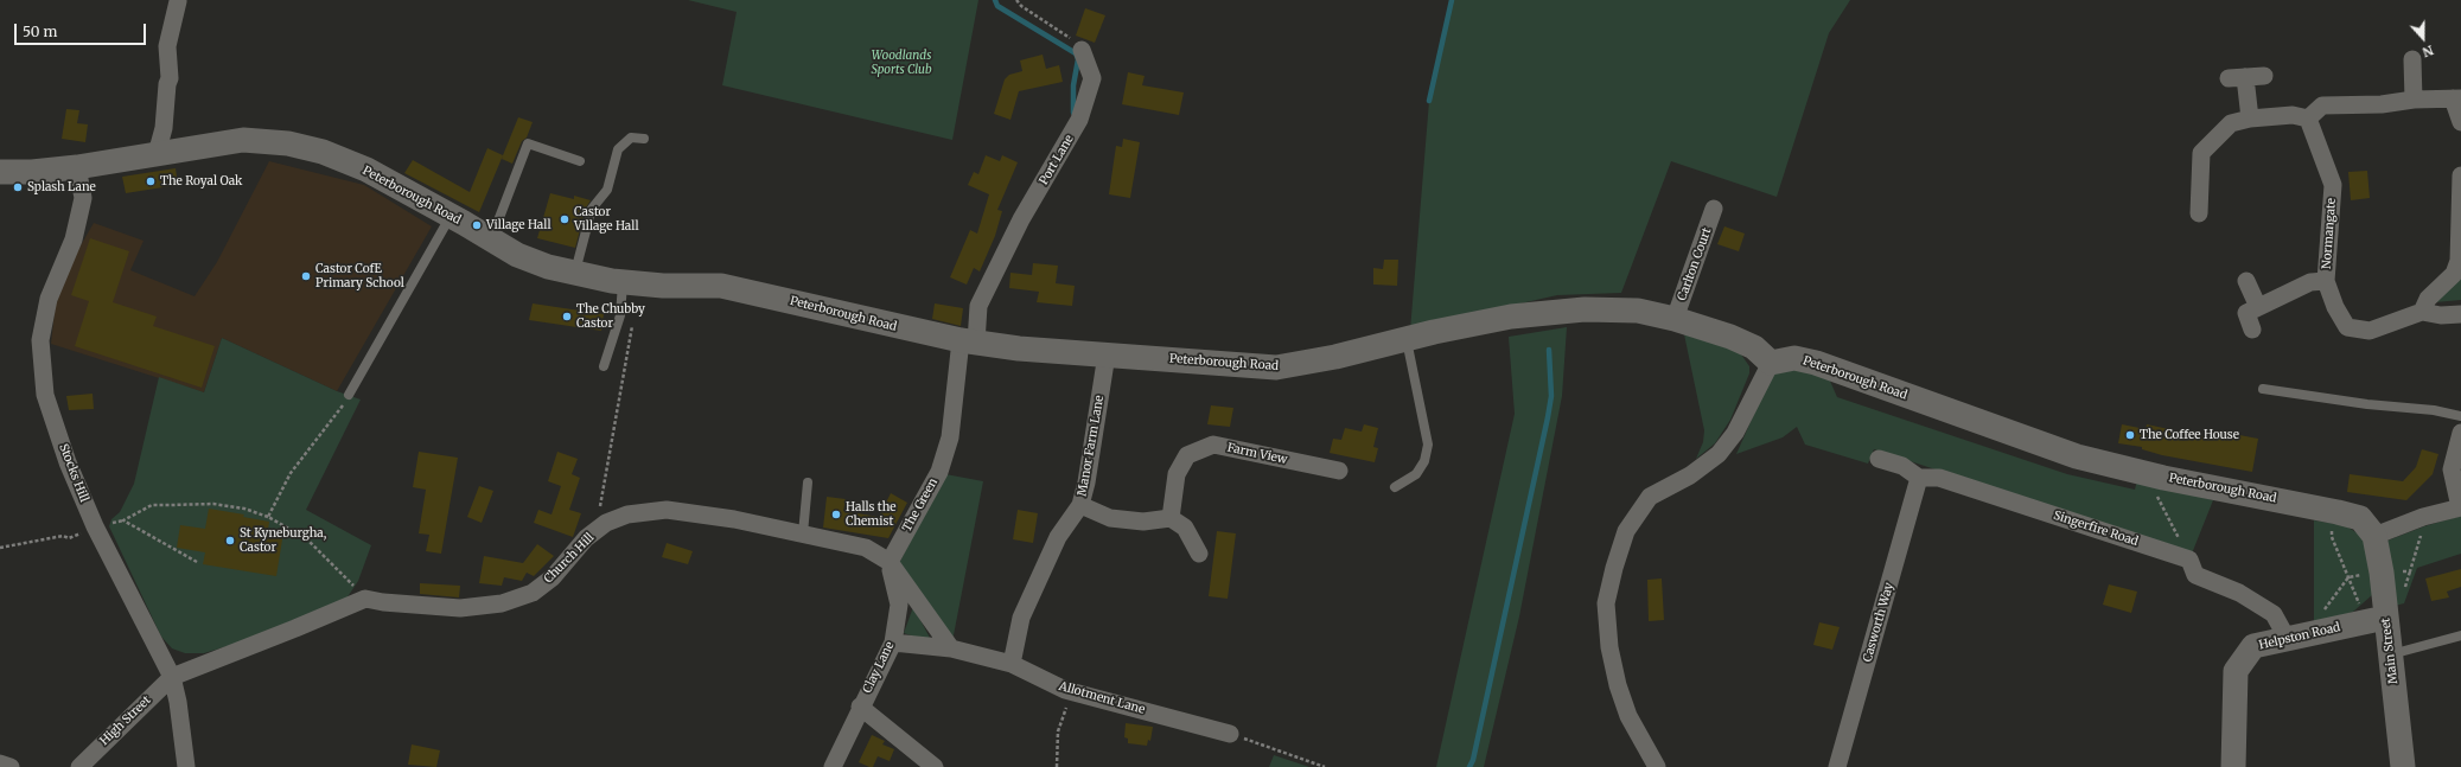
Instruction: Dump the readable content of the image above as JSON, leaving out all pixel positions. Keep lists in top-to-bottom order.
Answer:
{
  "streets": {
    "street": [
      "Port Lane",
      "Peterborough Road",
      "Normangate",
      "Carlton Court",
      "Manor Farm Lane",
      "Farm View",
      "Stocks Hill",
      "The Green",
      "Singerfire Road",
      "Church Hill",
      "Casworth Way",
      "Helpston Road",
      "Main Street",
      "Clay Lane",
      "Allotment Lane",
      "High Street"
    ]
  },
  "crossings": [
    ["Port Lane", "Peterborough Road"],
    ["Port Lane", "The Green"],
    ["Peterborough Road", "Carlton Court"],
    ["Peterborough Road", "Manor Farm Lane"],
    ["Peterborough Road", "Stocks Hill"],
    ["Peterborough Road", "The Green"],
    ["Peterborough Road", "Main Street"],
    ["Manor Farm Lane", "Allotment Lane"],
    ["Stocks Hill", "High Street"],
    ["The Green", "Church Hill"],
    ["The Green", "Clay Lane"],
    ["Singerfire Road", "Casworth Way"],
    ["Church Hill", "Clay Lane"],
    ["Helpston Road", "Main Street"],
    ["Clay Lane", "Allotment Lane"]
  ],
  "parks": ["Woodlands Sports Club"],
  "places": [
    "The Royal Oak",
    "Splash Lane",
    "Castor Village Hall",
    "Village Hall",
    "Castor CofE Primary School",
    "The Chubby Castor",
    "The Coffee House",
    "Halls the Chemist",
    "St Kyneburgha, Castor"
  ],
  "scale_bar": "50 m",
  "north": "bottom"
}
